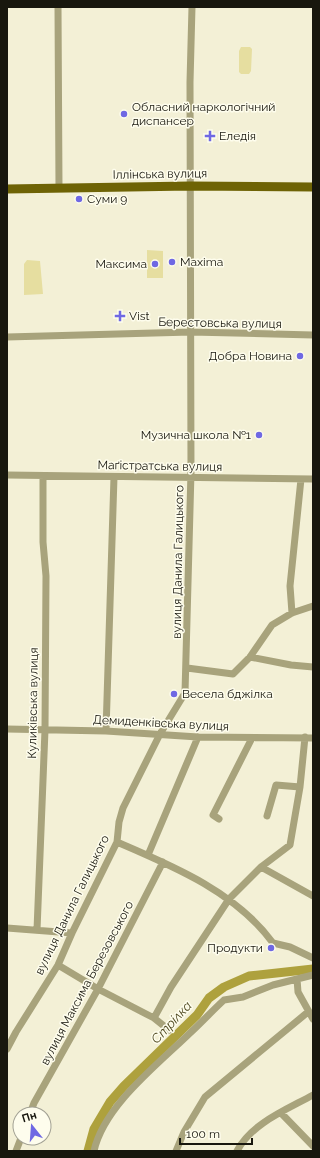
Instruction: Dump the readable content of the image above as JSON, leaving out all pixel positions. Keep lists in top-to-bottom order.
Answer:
{
  "streets": {
    "main road": ["Іллінська вулиця"],
    "street": [
      "Берестовська вулиця",
      "Маґістратська вулиця",
      "вулиця Данила Галицького",
      "Куликівська вулиця",
      "Демиденківська вулиця",
      "вулиця Максима Березовського"
    ]
  },
  "crossings": [
    ["Іллінська вулиця", "вулиця Данила Галицького"],
    ["Берестовська вулиця", "вулиця Данила Галицького"],
    ["Маґістратська вулиця", "вулиця Данила Галицького"],
    ["Маґістратська вулиця", "Куликівська вулиця"],
    ["вулиця Данила Галицького", "Демиденківська вулиця"],
    ["Куликівська вулиця", "Демиденківська вулиця"]
  ],
  "water": ["Стрілка"],
  "places": {
    "other": [
      "Обласний наркологічний диспансер",
      "Суми 9",
      "Maxima",
      "Максима",
      "Добра Новина",
      "Музична школа №1",
      "Весела бджілка",
      "Продукти"
    ],
    "health": ["Еледія", "Vist"]
  },
  "scale_bar": "100 m",
  "north": "top"
}
